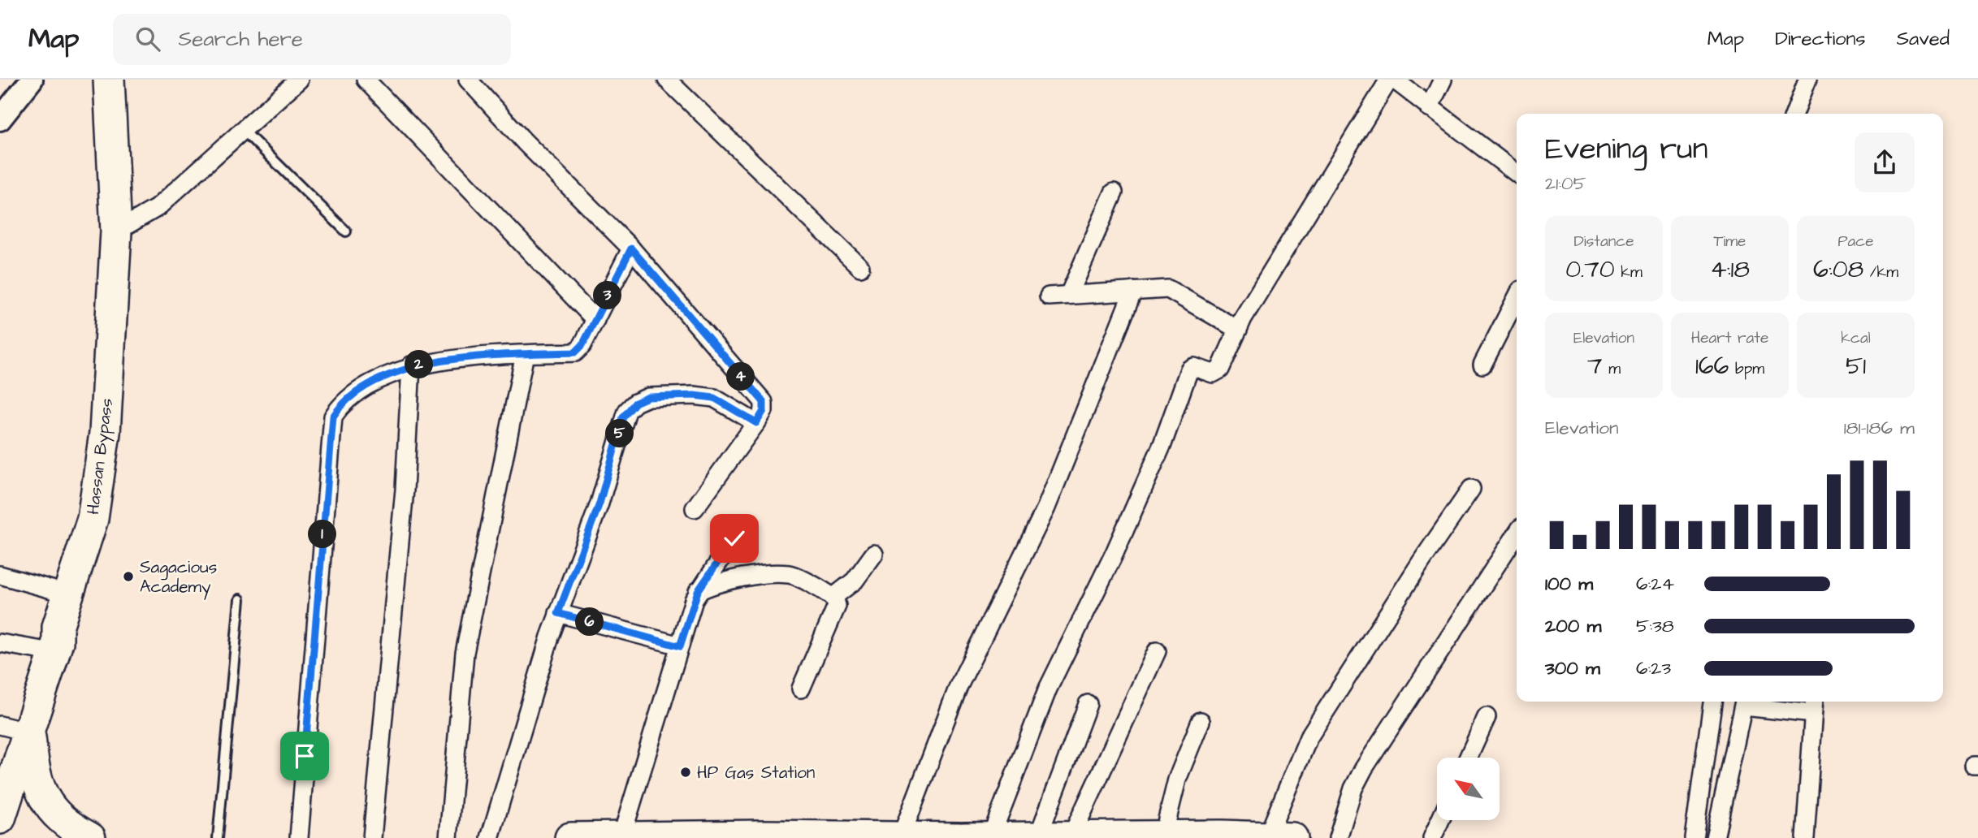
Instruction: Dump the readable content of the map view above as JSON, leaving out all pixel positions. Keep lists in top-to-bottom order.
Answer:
{
  "streets": {
    "highway": ["Hassan Bypass"]
  },
  "places": ["Sagacious Academy", "HP Gas Station"],
  "north": "top left",
  "page": {
    "header": "Map",
    "search": "Search here",
    "nav": ["Map", "Directions", "Saved"],
    "heading": ["Evening run", "21:05"],
    "stats": [
      ["Distance", "0.70 km"],
      ["Time", "4:18"],
      ["Pace", "6:08 /km"],
      ["Elevation", "7 m"],
      ["Heart rate", "166 bpm"],
      ["kcal", "51"]
    ],
    "pins": [
      "3",
      "2",
      "4",
      "5",
      "1",
      "6"
    ],
    "chart": ["Elevation", "181–186 m"],
    "list": [
      {
        "name": "100 m",
        "note": "6:24"
      },
      {
        "name": "200 m",
        "note": "5:38"
      },
      {
        "name": "300 m",
        "note": "6:23"
      }
    ]
  }
}
